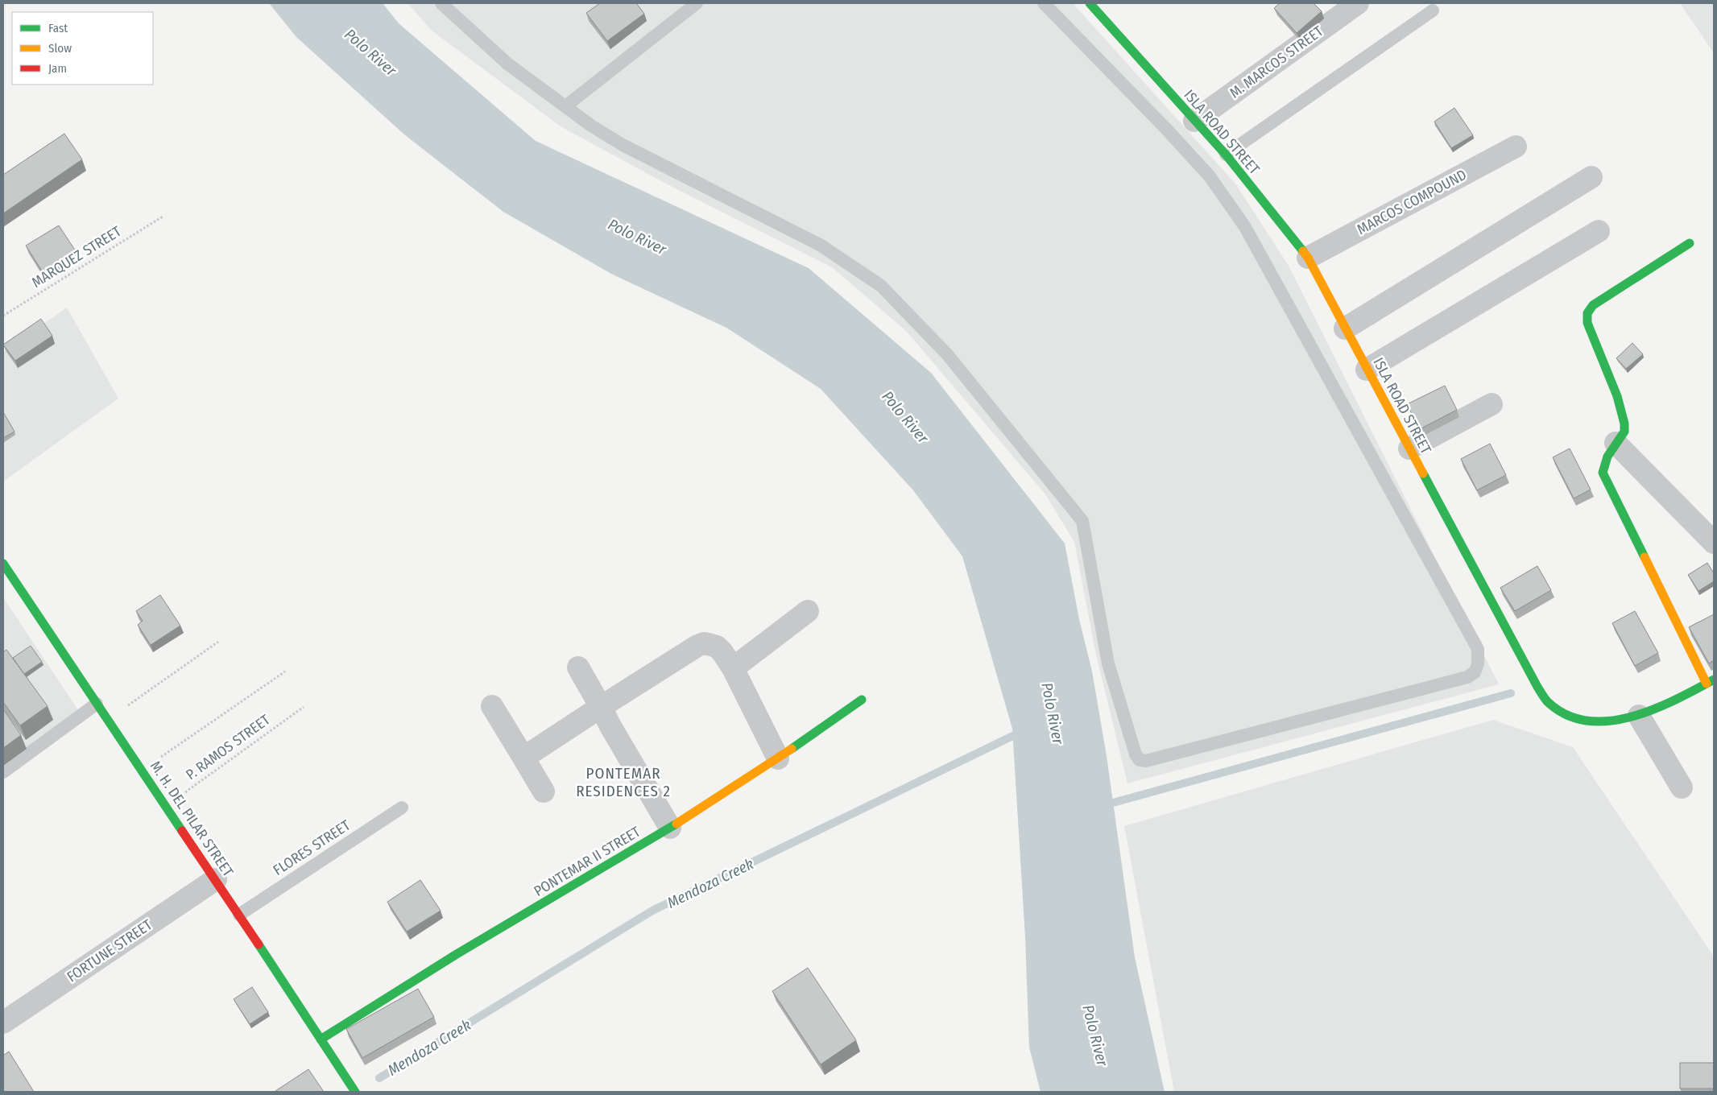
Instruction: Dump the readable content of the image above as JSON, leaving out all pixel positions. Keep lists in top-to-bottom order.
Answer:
{
  "streets": {
    "street": [
      "M. MARCOS STREET",
      "ISLA ROAD STREET",
      "MARCOS COMPOUND",
      "M. H. DEL PILAR STREET",
      "PONTEMAR II STREET",
      "FORTUNE STREET"
    ],
    "lane": ["FLORES STREET"],
    "path": ["MARQUEZ STREET", "P. RAMOS STREET"]
  },
  "crossings": [
    ["M. MARCOS STREET", "ISLA ROAD STREET"],
    ["ISLA ROAD STREET", "MARCOS COMPOUND"],
    ["P. RAMOS STREET", "M. H. DEL PILAR STREET"],
    ["M. H. DEL PILAR STREET", "FLORES STREET"],
    ["M. H. DEL PILAR STREET", "PONTEMAR II STREET"],
    ["M. H. DEL PILAR STREET", "FORTUNE STREET"]
  ],
  "districts": ["PONTEMAR RESIDENCES 2"],
  "water": ["Polo River", "Mendoza Creek"],
  "legend": ["Fast", "Slow", "Jam"]
}
